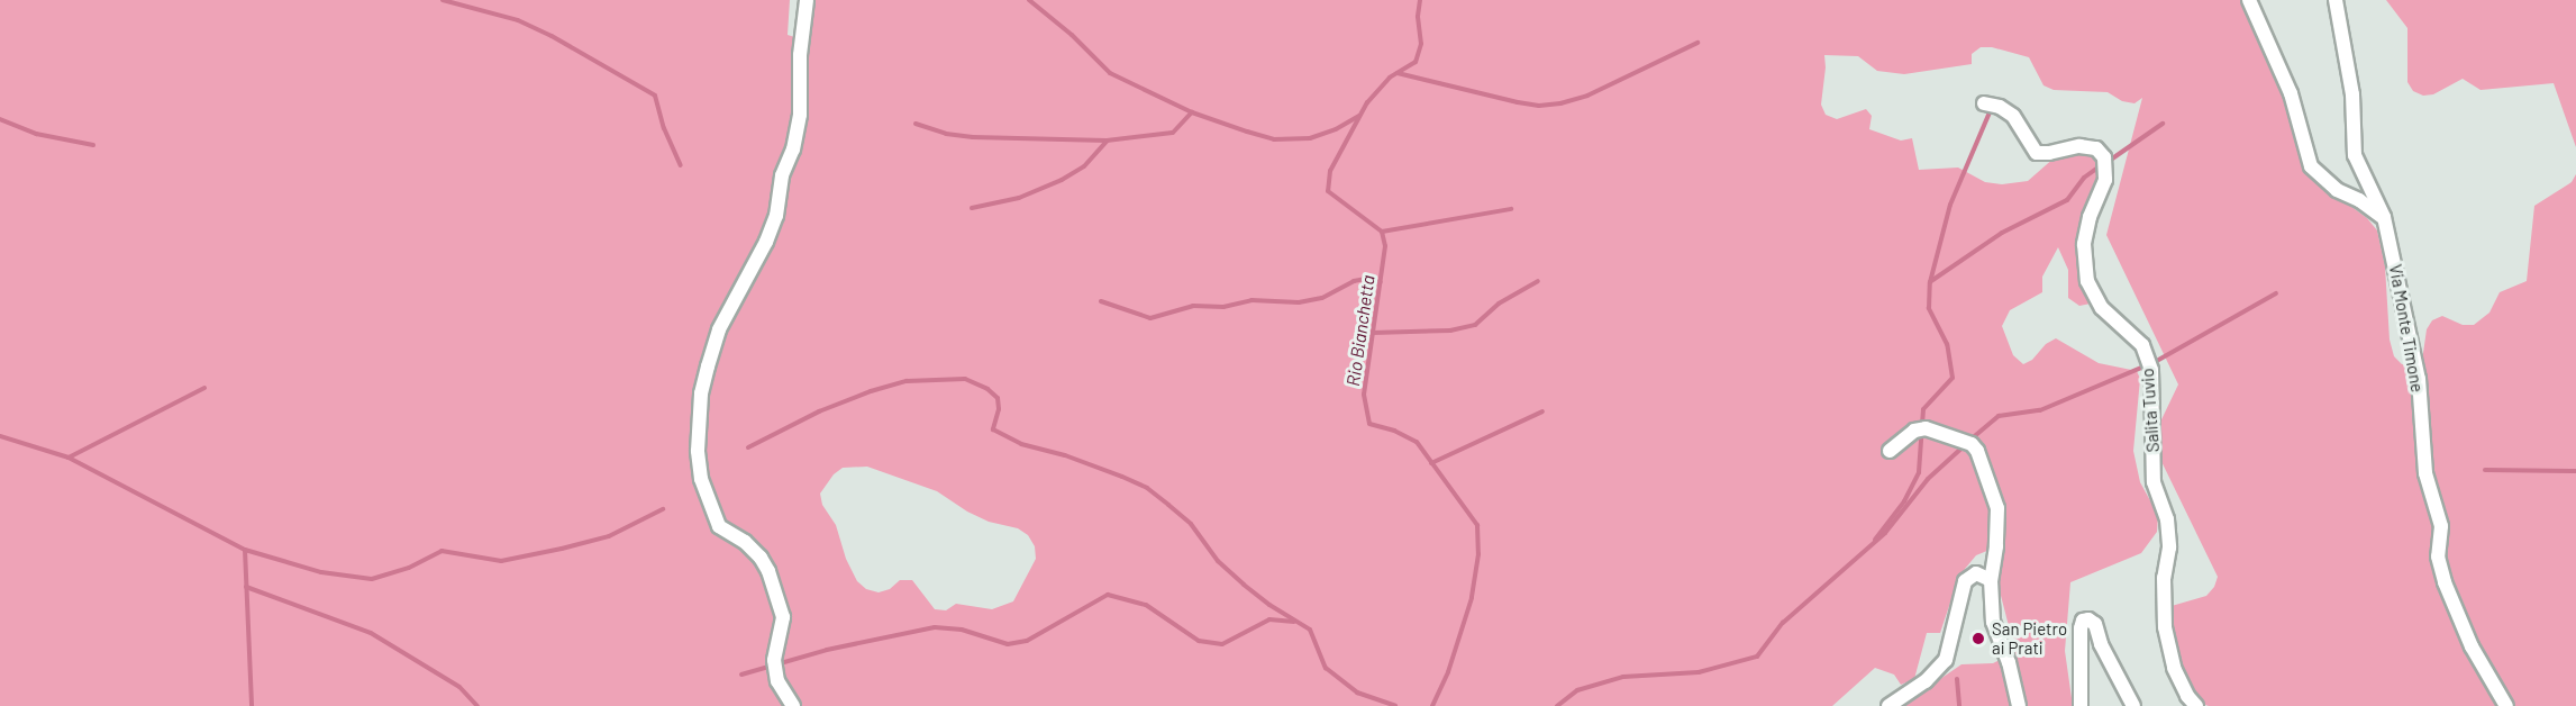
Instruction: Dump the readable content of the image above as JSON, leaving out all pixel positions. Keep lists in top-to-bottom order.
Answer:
{
  "streets": {
    "street": ["Via Monte Timone", "Salita Tuvio"]
  },
  "water": ["Rio Bianchetta"],
  "places": ["San Pietro ai Prati"]
}
